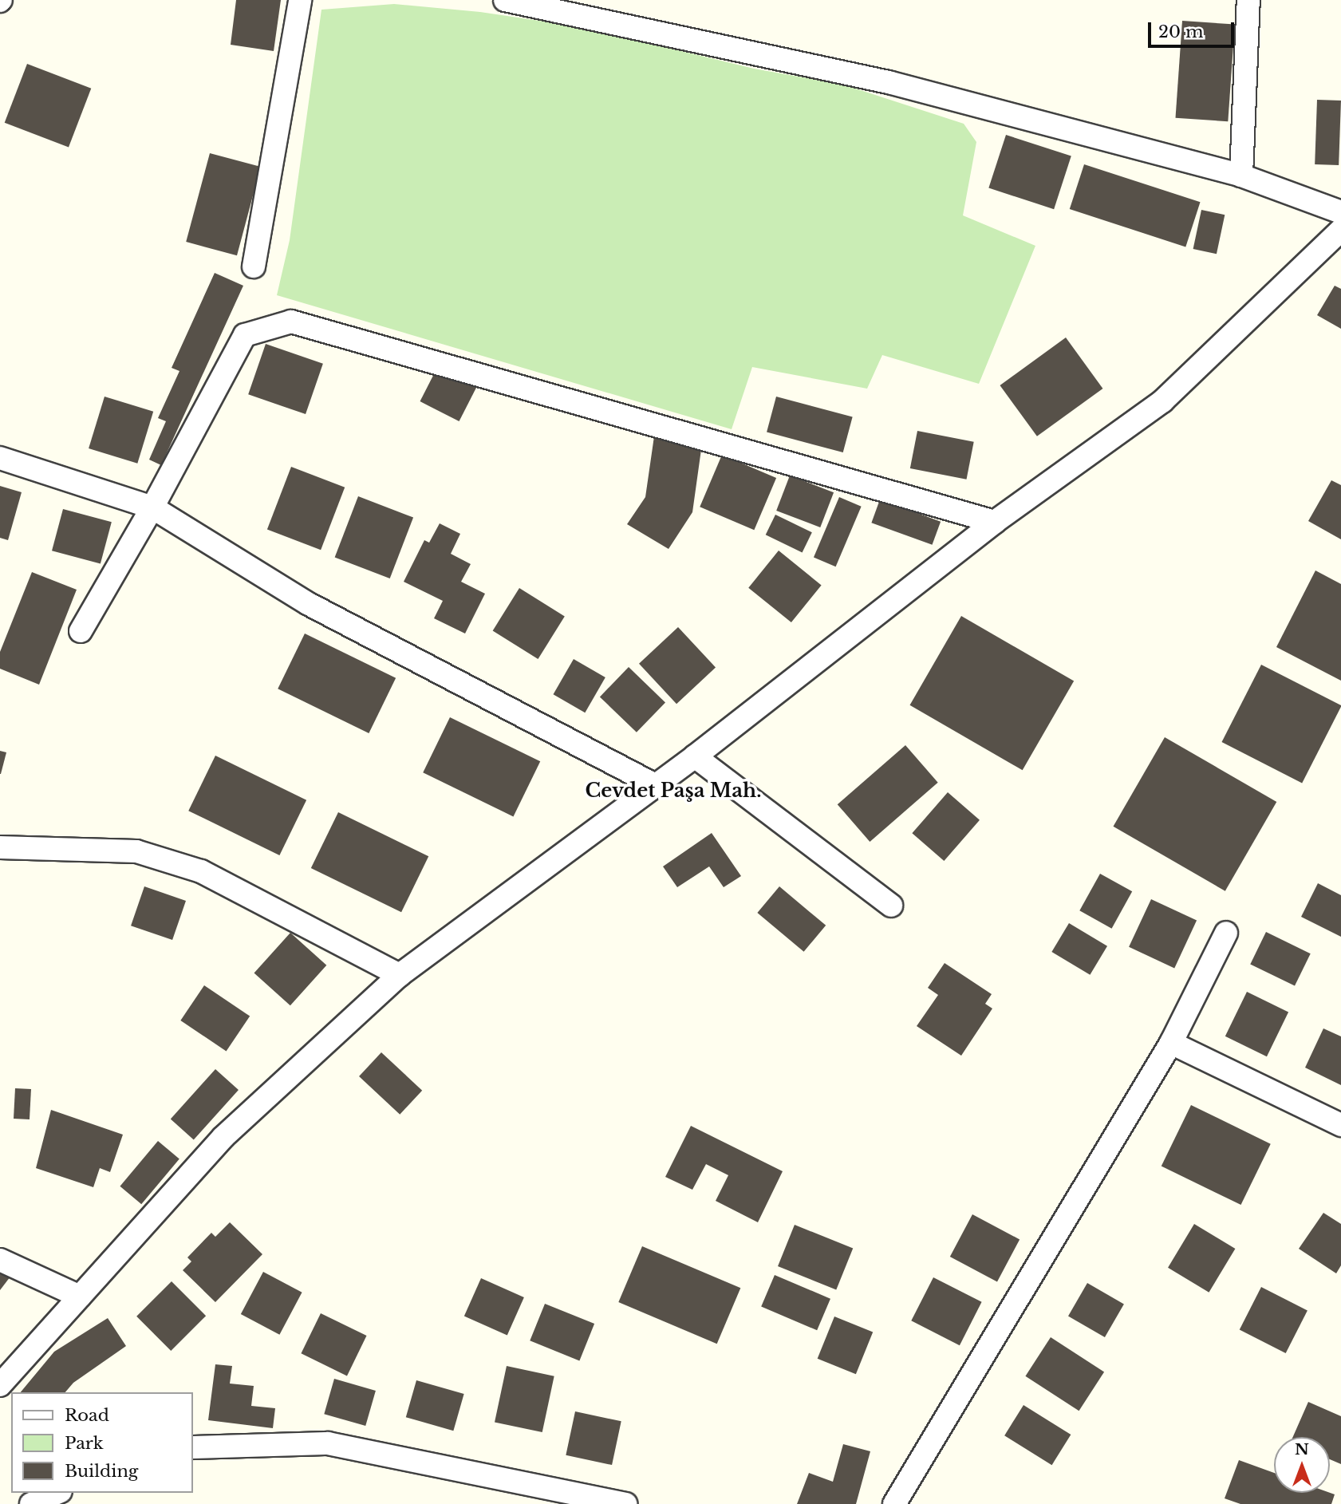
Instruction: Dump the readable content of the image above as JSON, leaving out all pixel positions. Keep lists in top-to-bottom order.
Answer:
{
  "districts": ["Cevdet Paşa Mah."],
  "legend": ["Road", "Park", "Building"],
  "scale_bar": "20 m",
  "north": "top"
}
